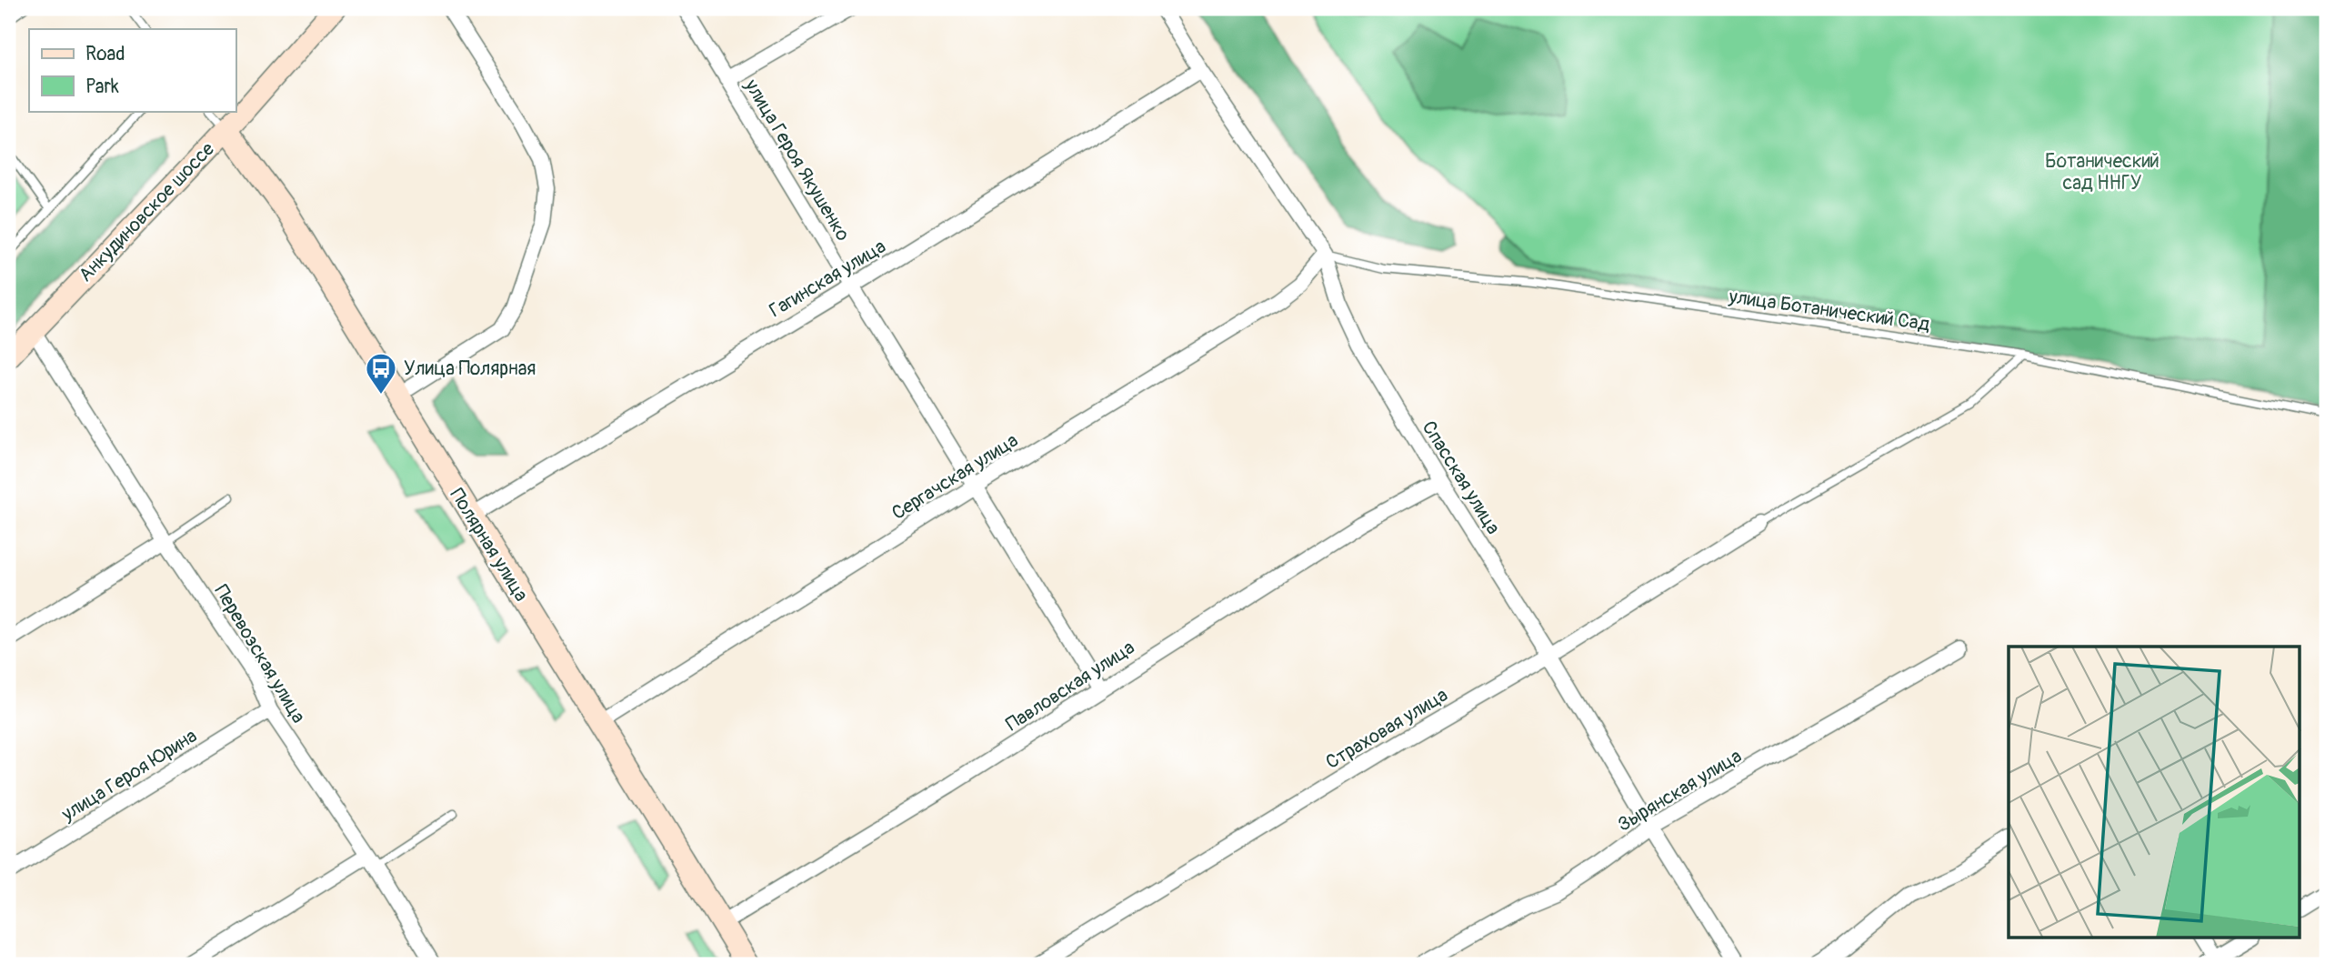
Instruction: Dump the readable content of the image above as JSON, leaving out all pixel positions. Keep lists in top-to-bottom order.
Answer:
{
  "streets": {
    "main road": ["Анкудиновское шоссе", "Полярная улица"],
    "street": [
      "улица Героя Якушенко",
      "Гагинская улица",
      "Сергачская улица",
      "Спасская улица",
      "Перевозская улица",
      "Павловская улица",
      "Страховая улица",
      "улица Героя Юрина",
      "Зырянская улица"
    ],
    "lane": ["улица Ботанический Сад"]
  },
  "crossings": [
    ["улица Героя Якушенко", "Гагинская улица"],
    ["улица Героя Якушенко", "Сергачская улица"],
    ["улица Героя Якушенко", "Павловская улица"],
    ["Анкудиновское шоссе", "Полярная улица"],
    ["Анкудиновское шоссе", "Перевозская улица"],
    ["Гагинская улица", "Спасская улица"],
    ["Гагинская улица", "Полярная улица"],
    ["улица Ботанический Сад", "Сергачская улица"],
    ["улица Ботанический Сад", "Спасская улица"],
    ["Сергачская улица", "Спасская улица"],
    ["Сергачская улица", "Полярная улица"],
    ["Спасская улица", "Павловская улица"],
    ["Спасская улица", "Страховая улица"],
    ["Спасская улица", "Зырянская улица"],
    ["Полярная улица", "Павловская улица"],
    ["Перевозская улица", "улица Героя Юрина"]
  ],
  "parks": ["Ботанический сад ННГУ"],
  "places": {
    "bus stop": ["Улица Полярная"]
  },
  "legend": ["Road", "Park"]
}
